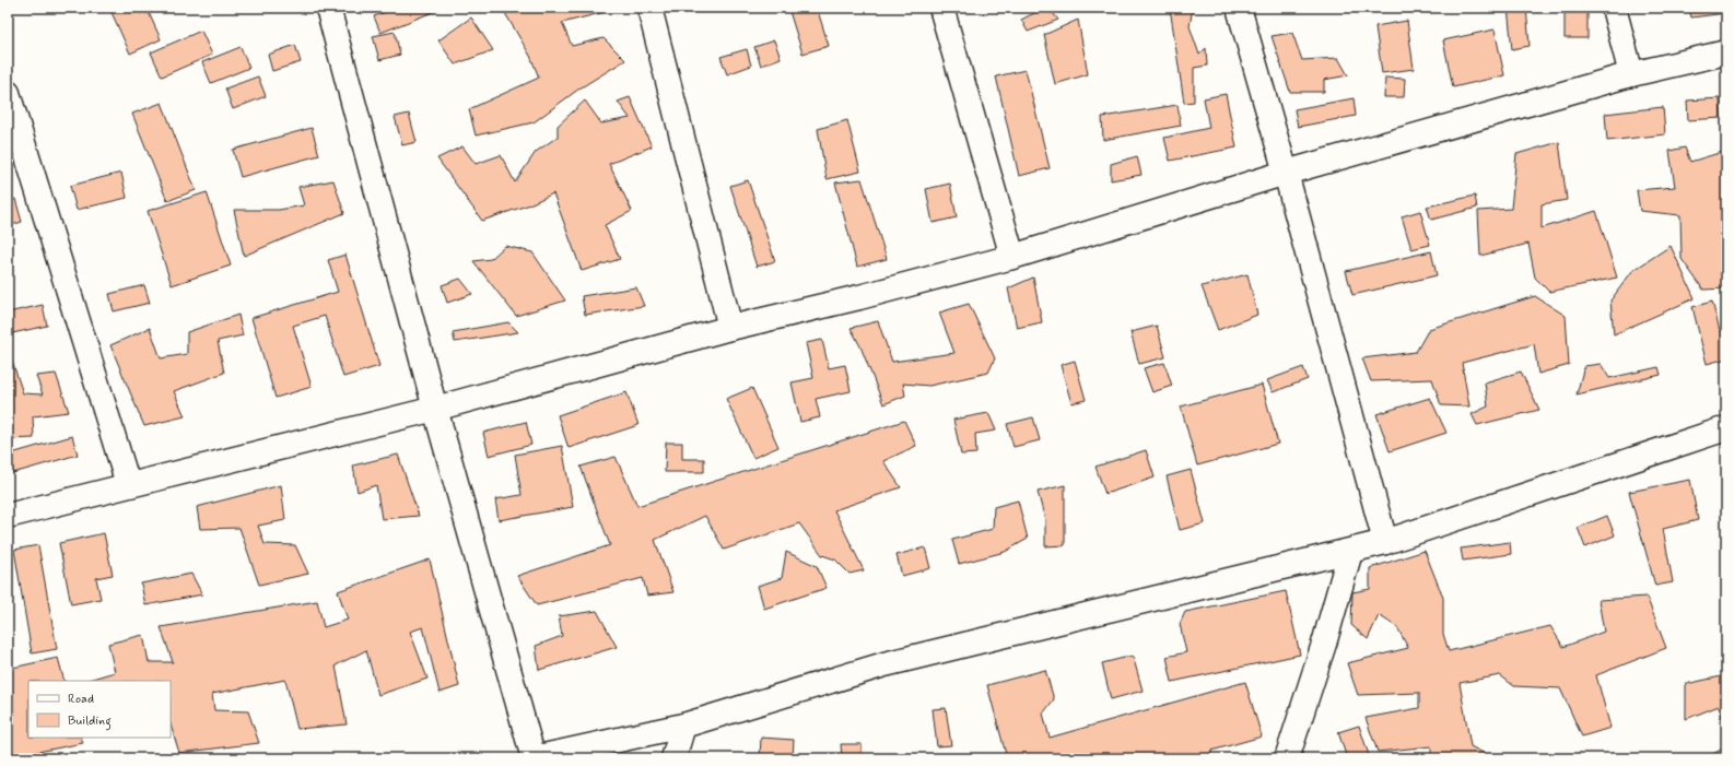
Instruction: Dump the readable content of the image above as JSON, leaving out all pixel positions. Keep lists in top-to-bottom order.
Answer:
{
  "legend": ["Road", "Building"]
}
